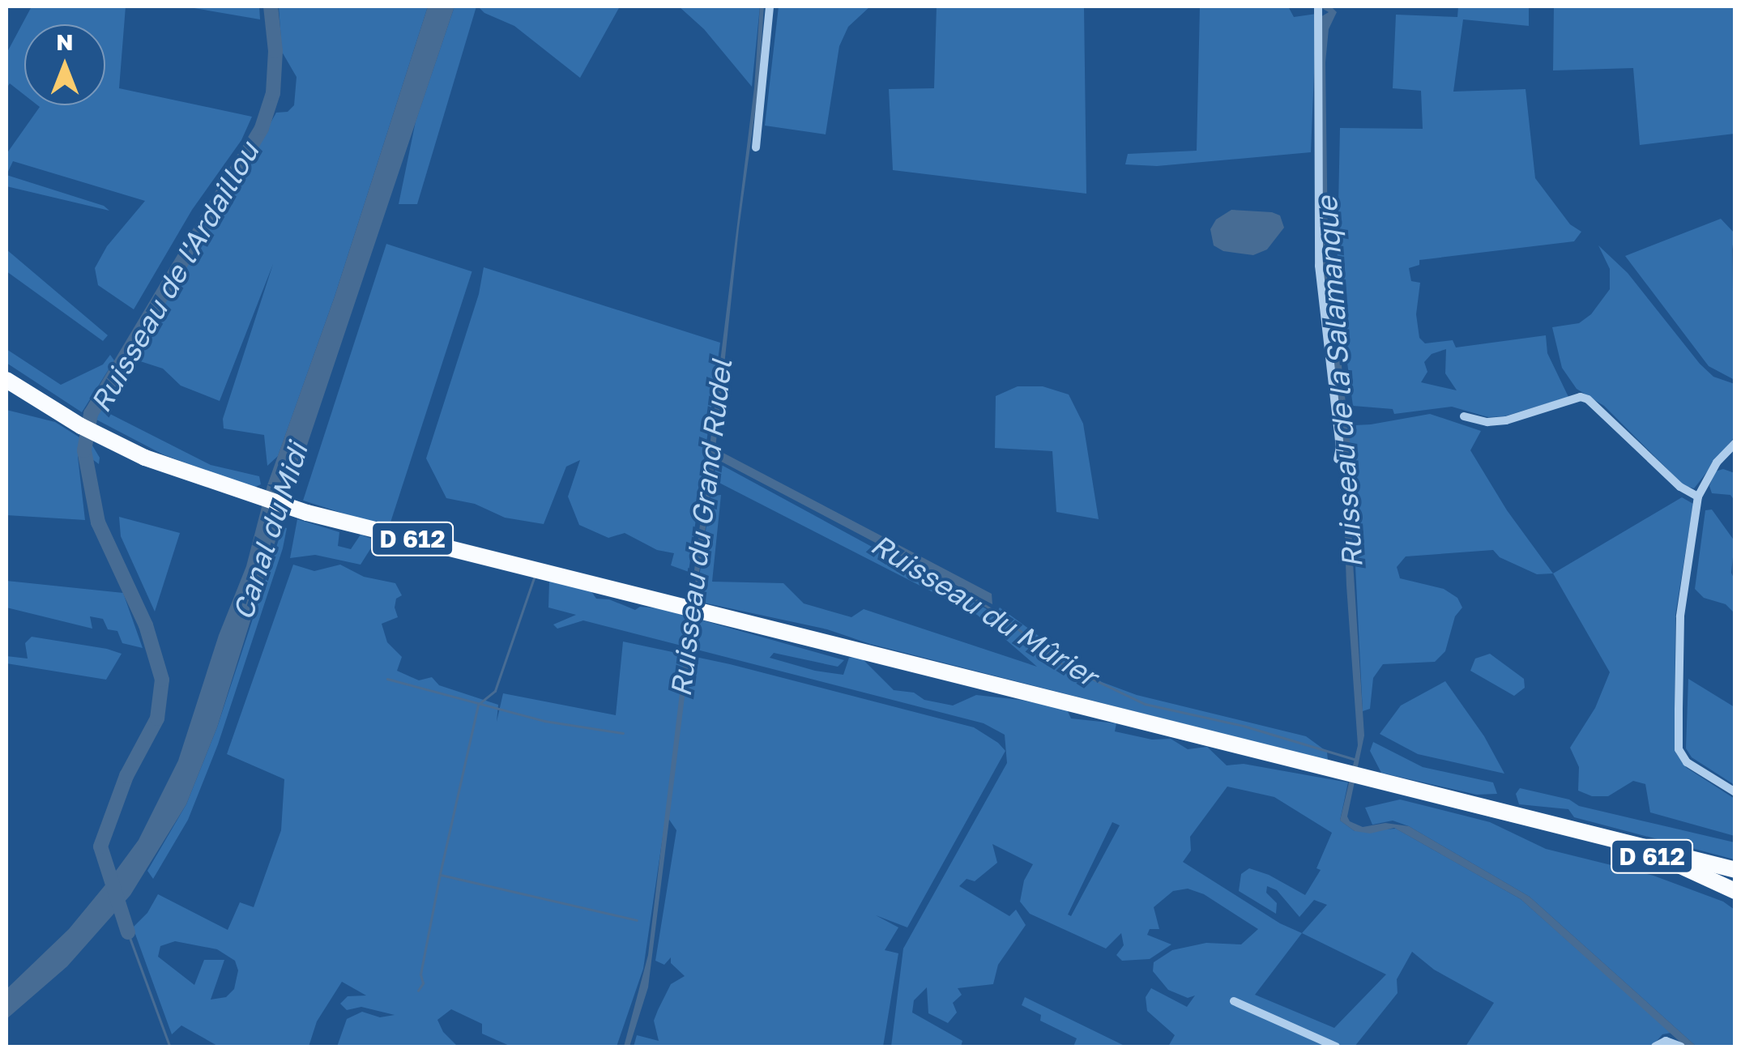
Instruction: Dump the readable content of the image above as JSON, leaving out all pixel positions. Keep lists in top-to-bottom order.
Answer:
{
  "streets": {
    "highway": ["D 612"]
  },
  "water": [
    "Ruisseau de l'Ardaillou",
    "Ruisseau de la Salamanque",
    "Ruisseau du Grand Rudel",
    "Canal du Midi",
    "Ruisseau du Mûrier"
  ],
  "north": "top"
}
